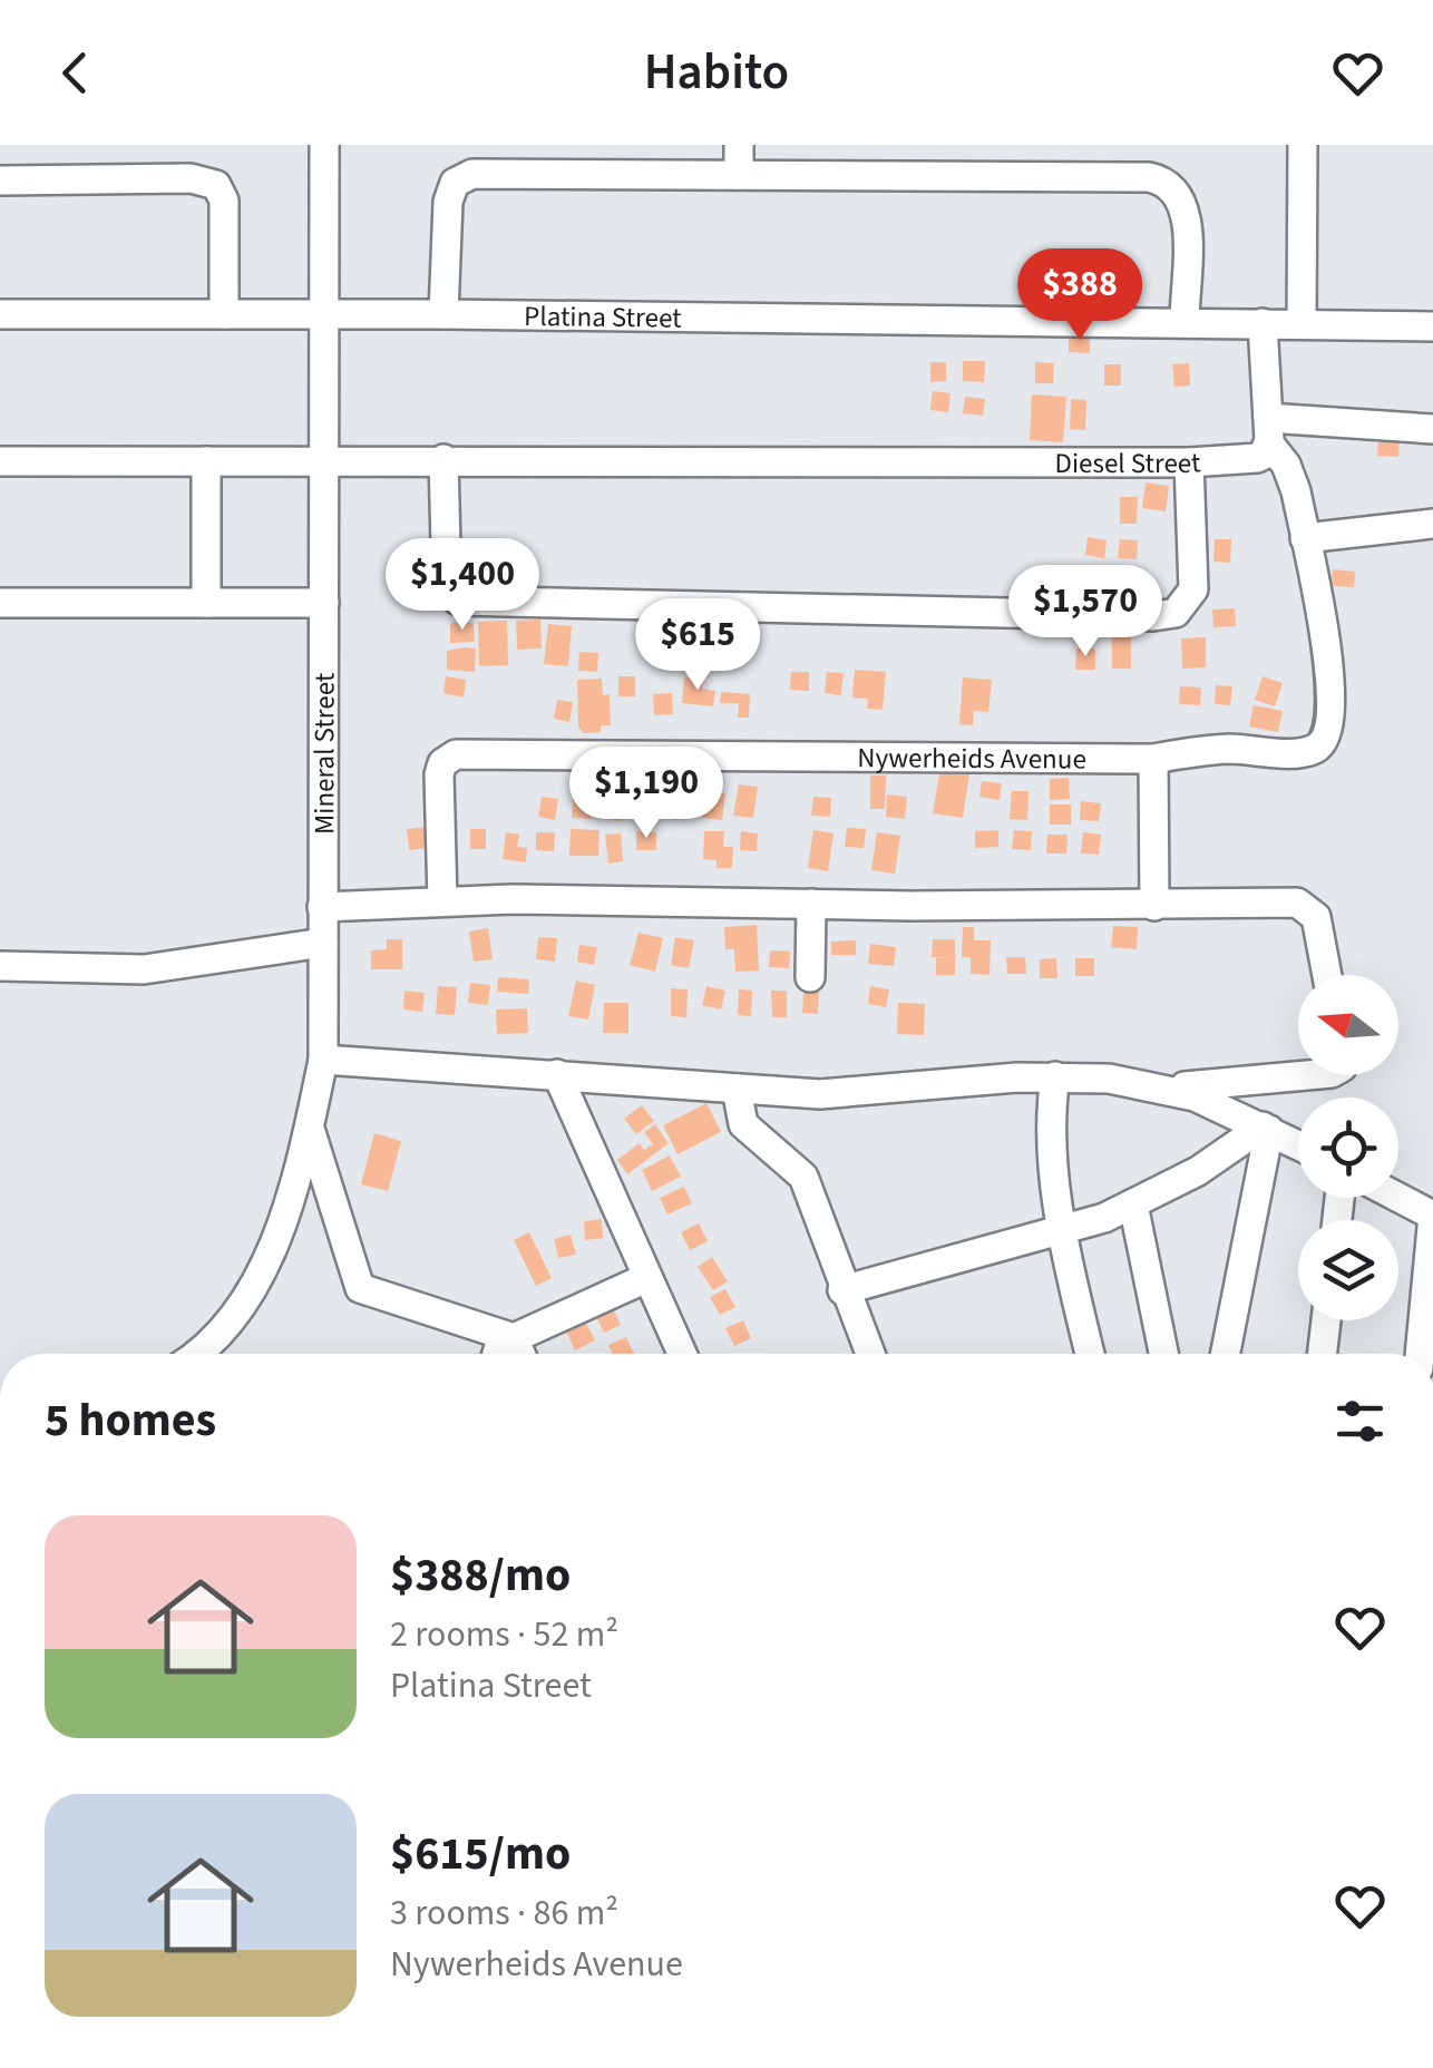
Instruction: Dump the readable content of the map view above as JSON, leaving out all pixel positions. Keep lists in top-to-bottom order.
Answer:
{
  "streets": {
    "street": [
      "Platina Street",
      "Diesel Street",
      "Mineral Street",
      "Nywerheids Avenue"
    ]
  },
  "crossings": [
    ["Platina Street", "Mineral Street"],
    ["Diesel Street", "Mineral Street"]
  ],
  "north": "left",
  "page": {
    "header": "Habito",
    "price": [
      "$388",
      "$1,400",
      "$1,570",
      "$615",
      "$1,190"
    ],
    "heading": "5 homes",
    "list": [
      {
        "name": "$388/mo",
        "note": "2 rooms · 52 m² · Platina Street"
      },
      {
        "name": "$615/mo",
        "note": "3 rooms · 86 m² · Nywerheids Avenue"
      }
    ]
  }
}
